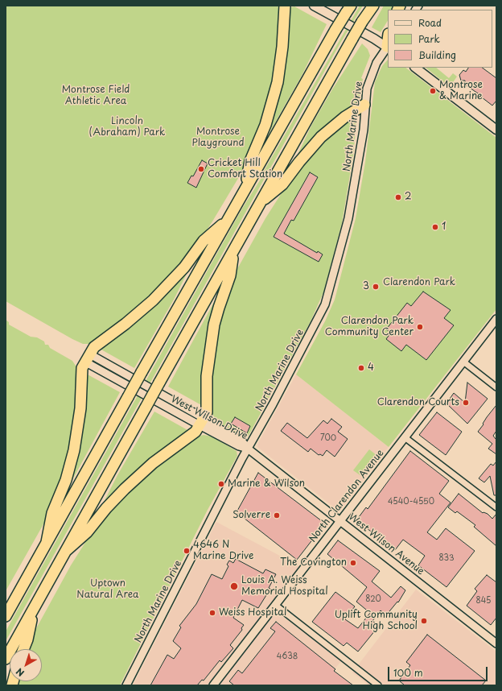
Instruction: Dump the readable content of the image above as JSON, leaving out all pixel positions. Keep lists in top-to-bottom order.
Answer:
{
  "streets": {
    "street": [
      "North Marine Drive",
      "West Wilson Drive",
      "North Clarendon Avenue",
      "West Wilson Avenue"
    ]
  },
  "crossings": [
    ["North Marine Drive", "West Wilson Drive"],
    ["North Marine Drive", "West Wilson Avenue"],
    ["West Wilson Drive", "West Wilson Avenue"],
    ["North Clarendon Avenue", "West Wilson Avenue"]
  ],
  "parks": [
    "Montrose Field Athletic Area",
    "Lincoln (Abraham) Park",
    "Montrose Playground",
    "Clarendon Park",
    "Uptown Natural Area"
  ],
  "places": [
    "Montrose & Marine",
    "Cricket Hill Comfort Station",
    "2",
    "1",
    "3",
    "Clarendon Park Community Center",
    "4",
    "Clarendon Courts",
    "Marine & Wilson",
    "Solverre",
    "4646 N Marine Drive",
    "The Covington",
    "Louis A. Weiss Memorial Hospital",
    "Weiss Hospital",
    "Uplift Community High School"
  ],
  "house_numbers": [
    "700",
    "4540-4550",
    "833",
    "820",
    "845",
    "4638"
  ],
  "legend": ["Road", "Park", "Building"],
  "scale_bar": "100 m",
  "north": "bottom left"
}
